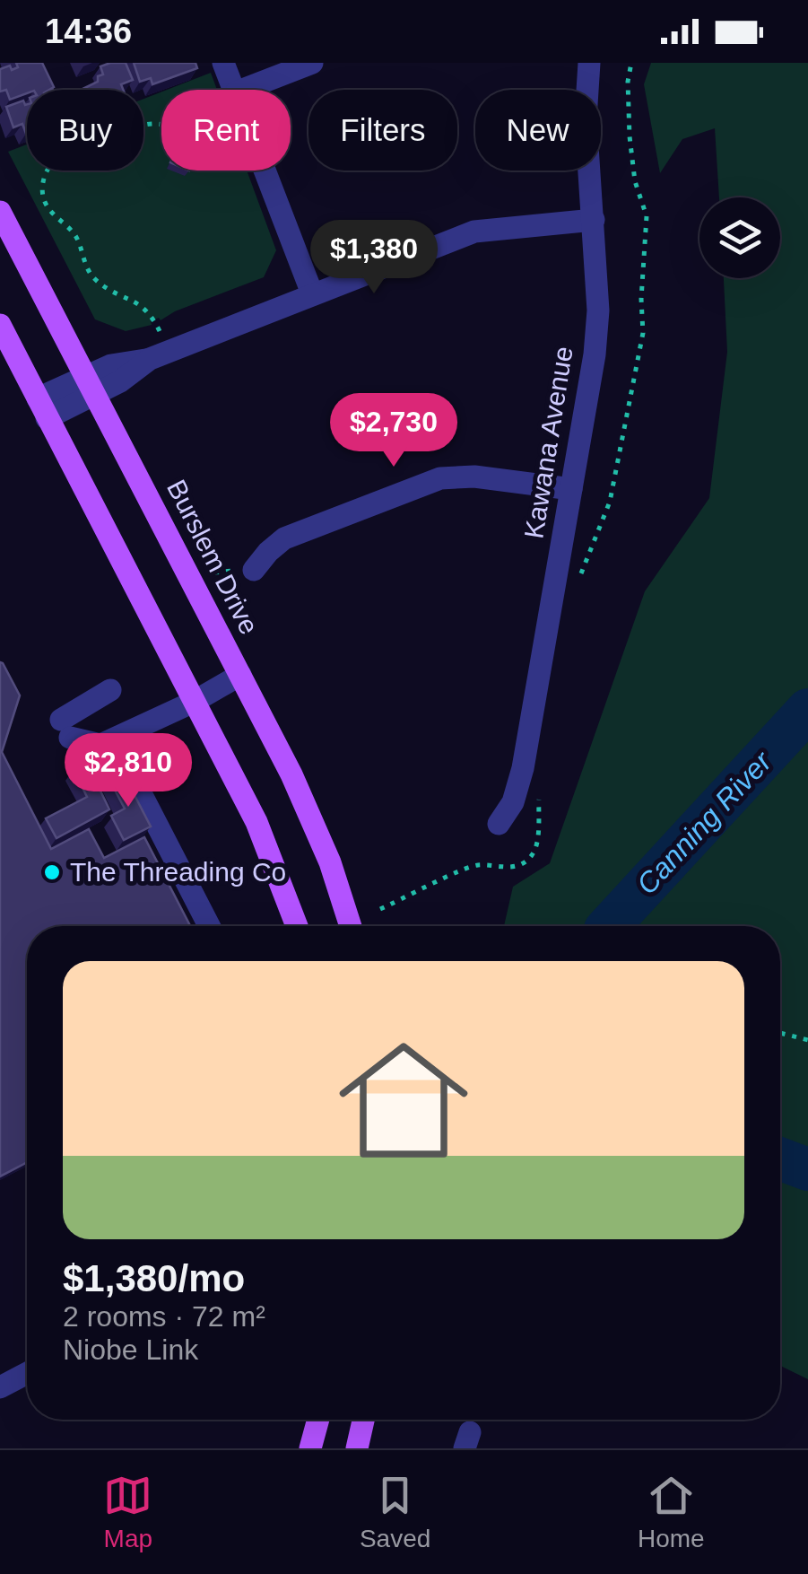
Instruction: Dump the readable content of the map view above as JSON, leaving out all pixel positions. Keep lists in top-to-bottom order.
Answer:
{
  "streets": {
    "main road": ["Burslem Drive"],
    "street": ["Kawana Avenue"]
  },
  "water": ["Canning River"],
  "places": ["The Threading Co"],
  "page": {
    "status": "14:36",
    "chip": [
      "Buy",
      "Rent",
      "Filters",
      "New"
    ],
    "price": ["$1,380", "$2,730", "$2,810"],
    "list": [
      {
        "name": "$1,380/mo",
        "note": "2 rooms · 72 m² · Niobe Link"
      }
    ],
    "tabs": ["Map", "Saved", "Home"]
  }
}
